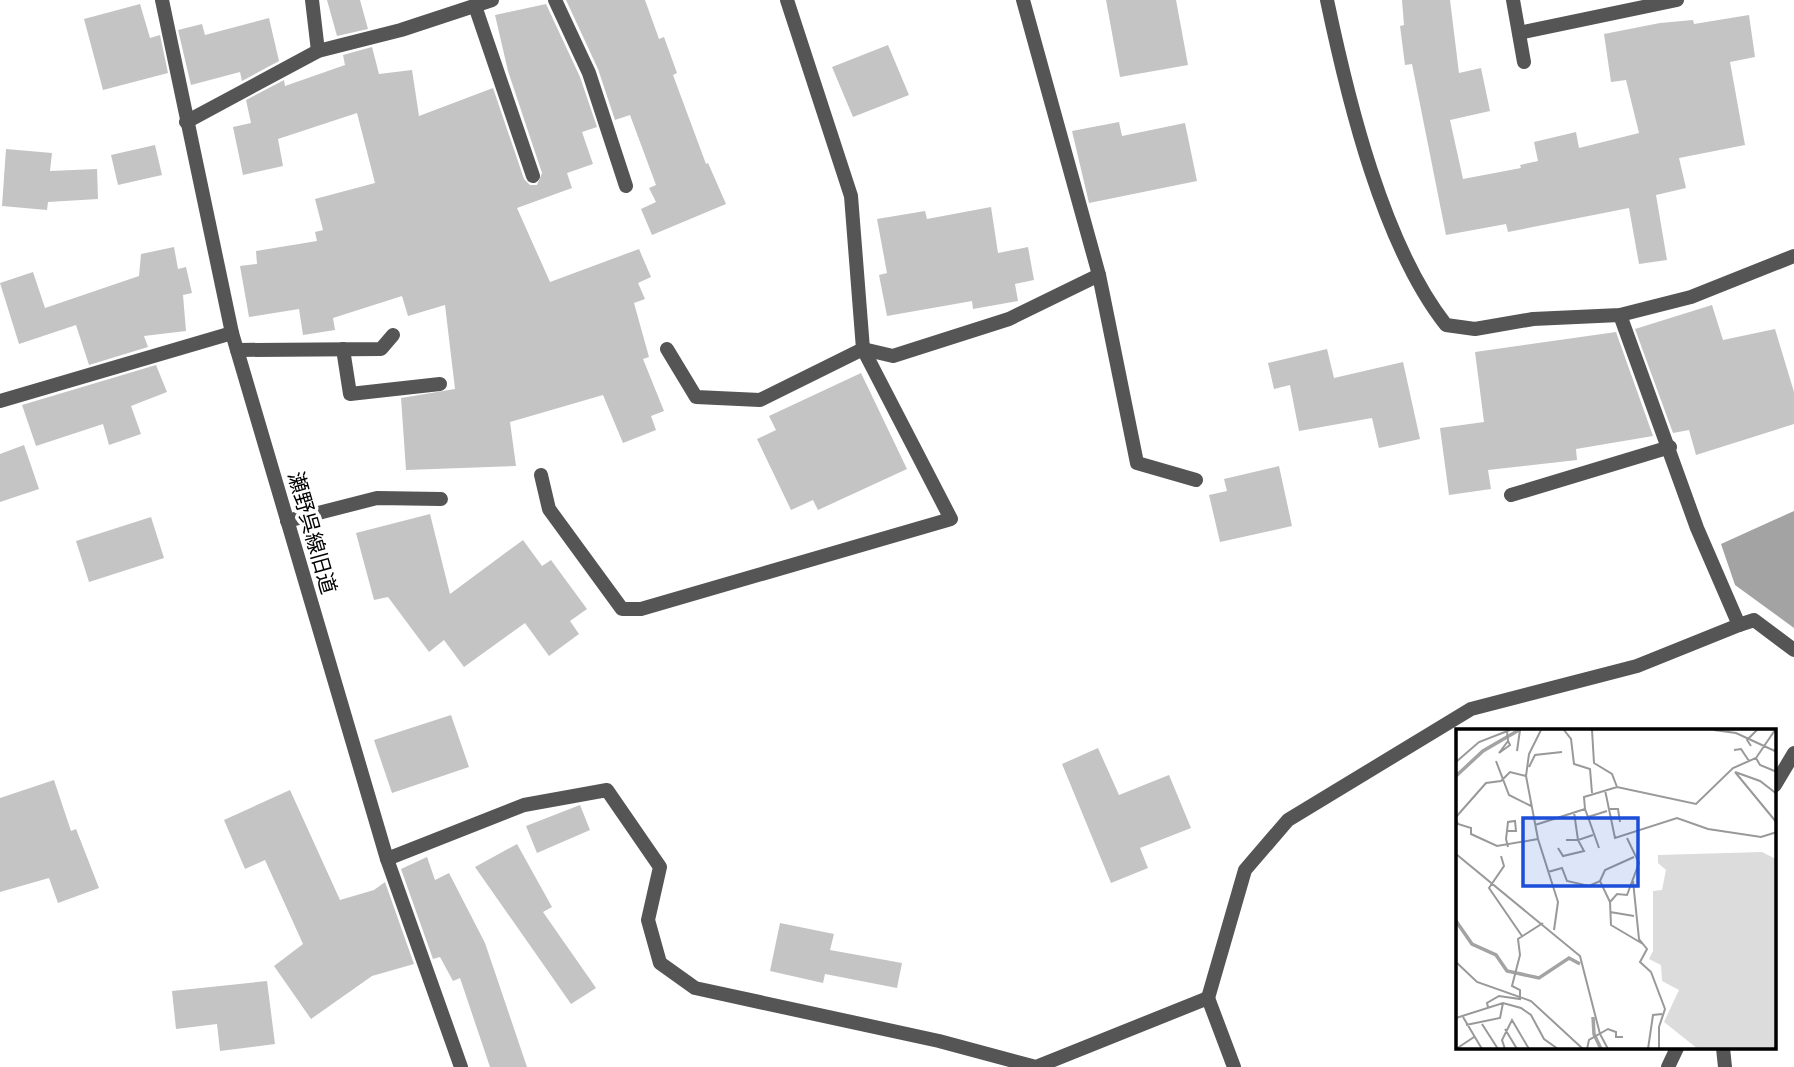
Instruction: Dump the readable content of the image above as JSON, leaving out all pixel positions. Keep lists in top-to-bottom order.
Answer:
{
  "streets": {
    "street": ["瀬野呉線旧道"]
  }
}
